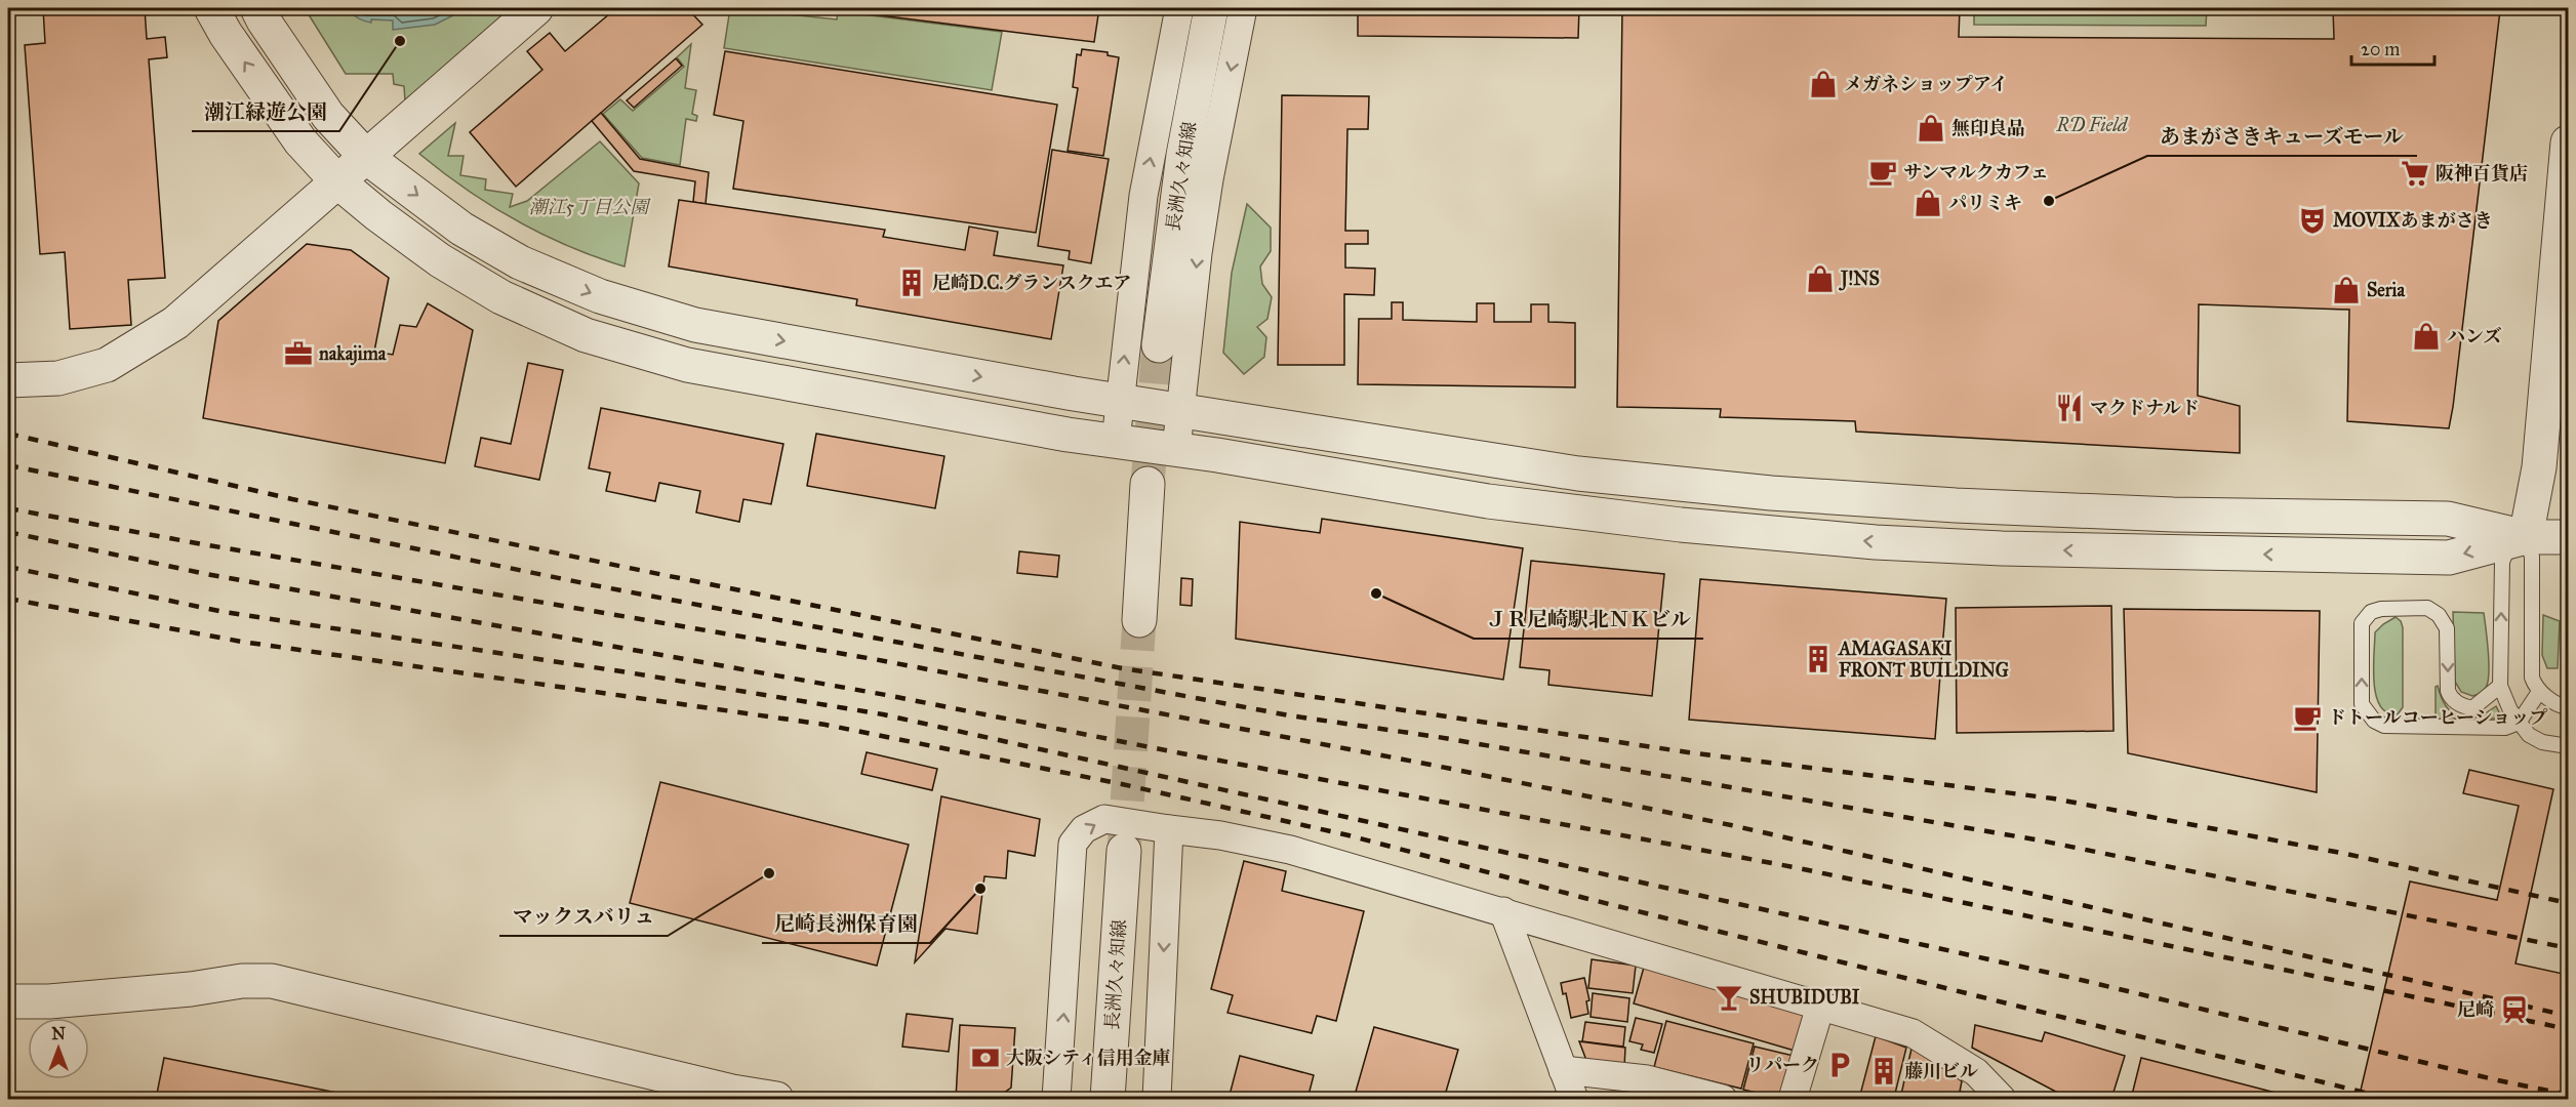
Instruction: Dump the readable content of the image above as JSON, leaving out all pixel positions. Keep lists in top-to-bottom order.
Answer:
{
  "streets": {
    "street": ["長洲久々知線"]
  },
  "parks": ["RD Field", "潮江5丁目公園"],
  "places": {
    "other": [
      "潮江緑遊公園",
      "あまがさきキューズモール",
      "ＪＲ尼崎駅北ＮＫビル",
      "マックスバリュ",
      "尼崎長洲保育園"
    ],
    "shop": [
      "メガネショップアイ",
      "無印良品",
      "パリミキ",
      "J!NS",
      "Seria",
      "ハンズ"
    ],
    "cafe": ["サンマルクカフェ", "ドトールコーヒーショップ"],
    "supermarket": ["阪神百貨店"],
    "theatre": ["MOVIXあまがさき"],
    "building": ["尼崎D.C.グランスクエア", "AMAGASAKI FRONT BUILDING", "藤川ビル"],
    "office": ["nakajima"],
    "restaurant": ["マクドナルド"],
    "bar": ["SHUBIDUBI"],
    "station": ["尼崎"],
    "bank": ["大阪シティ信用金庫"],
    "parking": ["リパーク"]
  },
  "scale_bar": "20 m",
  "north": "top"
}
